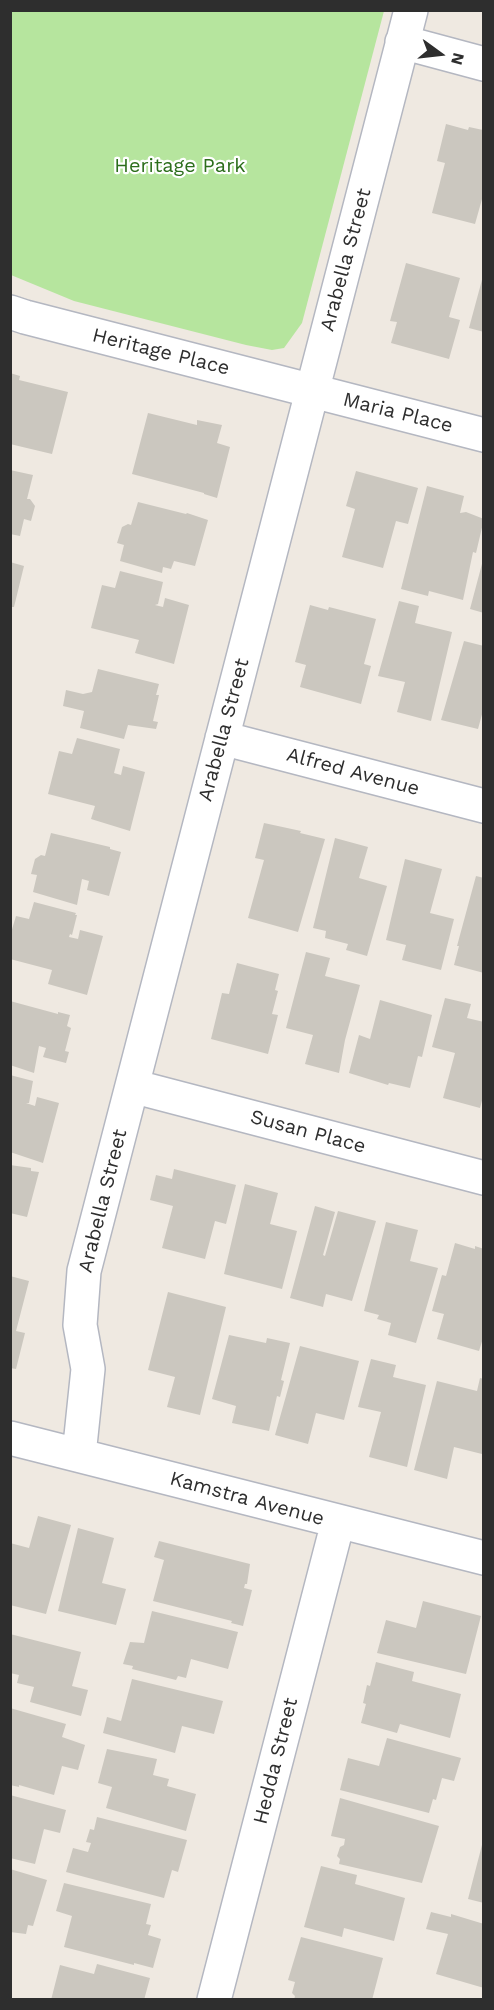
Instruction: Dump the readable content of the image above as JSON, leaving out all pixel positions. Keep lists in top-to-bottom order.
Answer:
{
  "streets": {
    "street": [
      "Arabella Street",
      "Heritage Place",
      "Maria Place",
      "Alfred Avenue",
      "Susan Place",
      "Kamstra Avenue",
      "Hedda Street"
    ]
  },
  "crossings": [
    ["Arabella Street", "Heritage Place"],
    ["Arabella Street", "Maria Place"],
    ["Arabella Street", "Alfred Avenue"],
    ["Arabella Street", "Susan Place"],
    ["Arabella Street", "Kamstra Avenue"],
    ["Heritage Place", "Maria Place"],
    ["Kamstra Avenue", "Hedda Street"]
  ],
  "parks": ["Heritage Park"],
  "north": "right"
}
